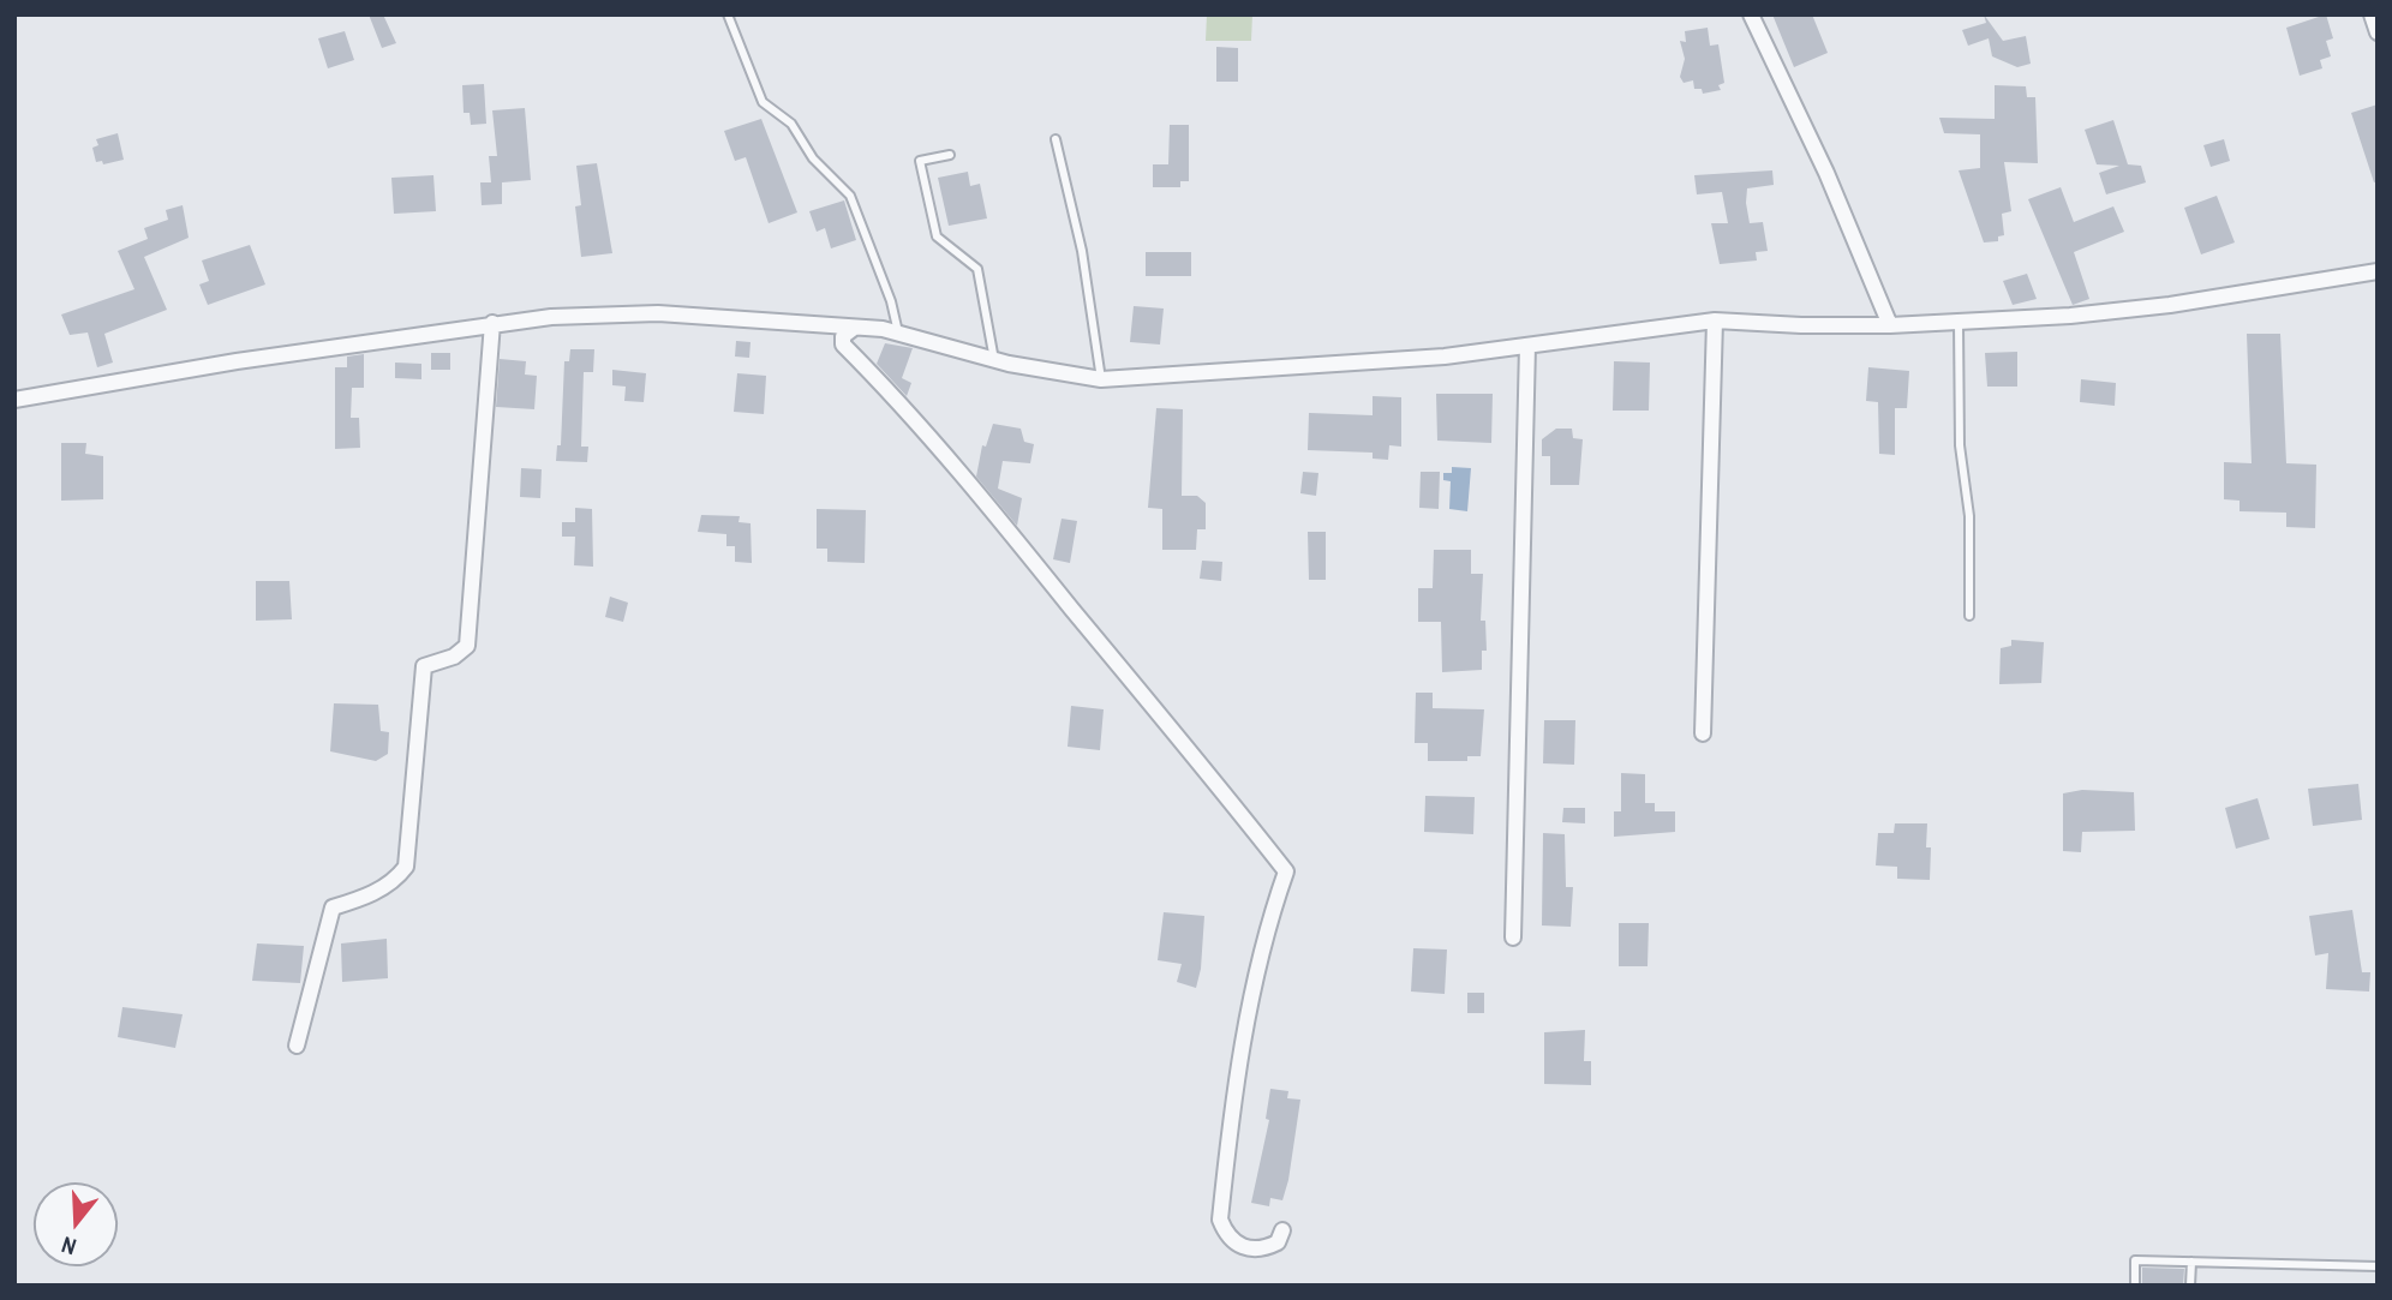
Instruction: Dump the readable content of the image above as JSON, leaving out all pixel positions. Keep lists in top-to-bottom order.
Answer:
{
  "north": "bottom"
}
